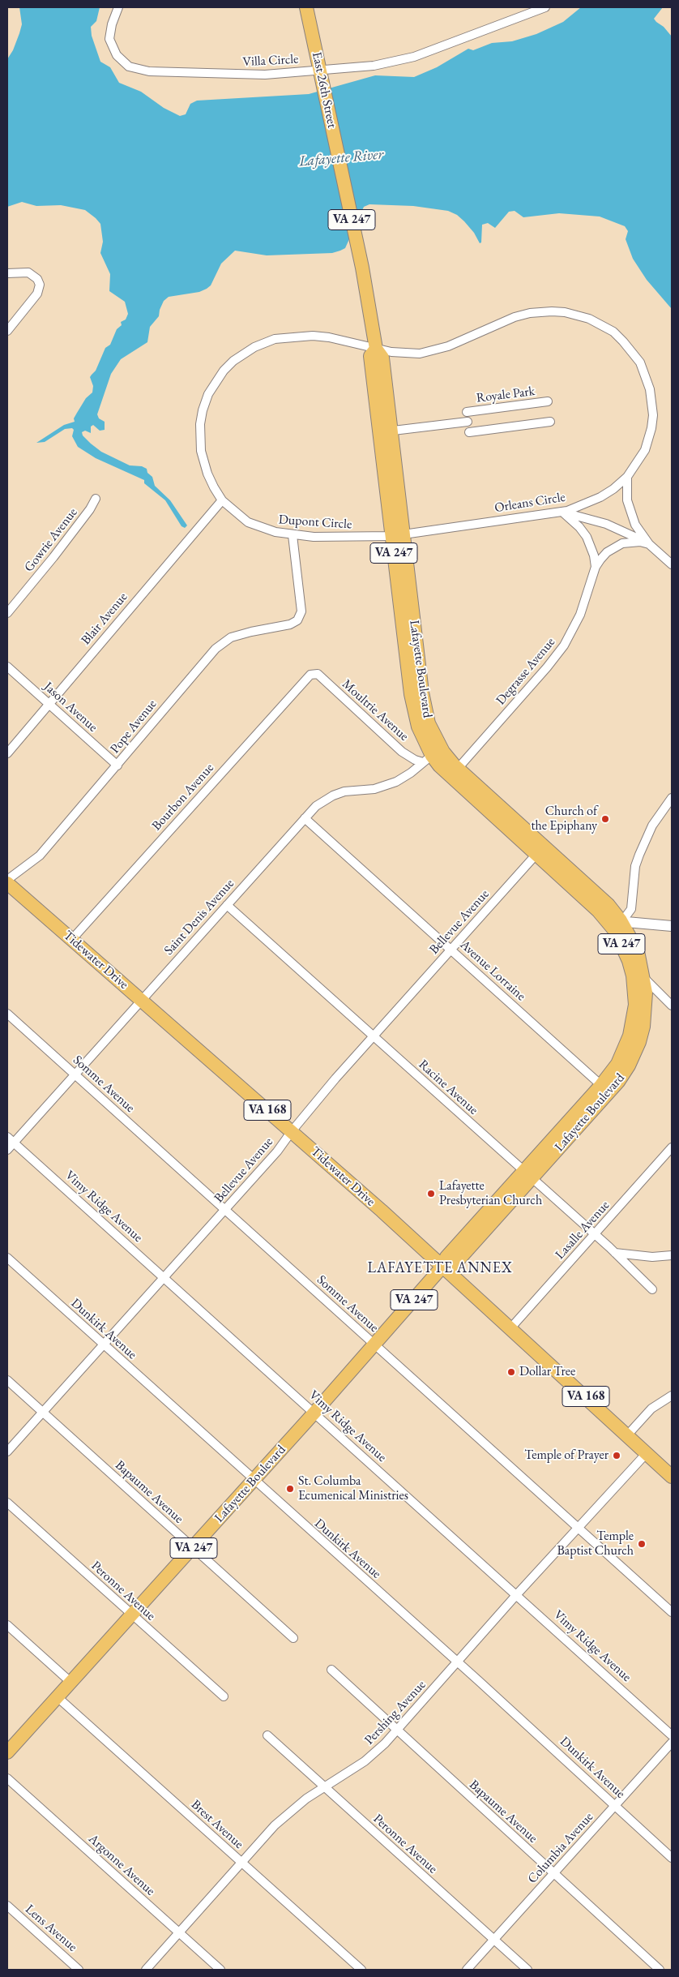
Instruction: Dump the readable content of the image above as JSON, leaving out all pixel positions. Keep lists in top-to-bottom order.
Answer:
{
  "streets": {
    "main road": [
      "East 26th Street",
      "VA 247",
      "Lafayette Boulevard",
      "Tidewater Drive",
      "VA 168"
    ],
    "street": [
      "Villa Circle",
      "Royale Park",
      "Orleans Circle",
      "Dupont Circle",
      "Gowrie Avenue",
      "Blair Avenue",
      "Degrasse Avenue",
      "Jason Avenue",
      "Moultrie Avenue",
      "Pope Avenue",
      "Bourbon Avenue",
      "Saint Denis Avenue",
      "Bellevue Avenue",
      "Avenue Lorraine",
      "Somme Avenue",
      "Racine Avenue",
      "Vimy Ridge Avenue",
      "Lasalle Avenue",
      "Dunkirk Avenue",
      "Bapaume Avenue",
      "Peronne Avenue",
      "Pershing Avenue",
      "Brest Avenue",
      "Columbia Avenue",
      "Argonne Avenue",
      "Lens Avenue"
    ]
  },
  "crossings": [
    ["Villa Circle", "East 26th Street"],
    ["East 26th Street", "Lafayette Boulevard"],
    ["Orleans Circle", "Dupont Circle"],
    ["Orleans Circle", "Lafayette Boulevard"],
    ["Dupont Circle", "Blair Avenue"],
    ["Dupont Circle", "Lafayette Boulevard"],
    ["Dupont Circle", "Pope Avenue"],
    ["Blair Avenue", "Jason Avenue"],
    ["Lafayette Boulevard", "Degrasse Avenue"],
    ["Lafayette Boulevard", "Moultrie Avenue"],
    ["Lafayette Boulevard", "Saint Denis Avenue"],
    ["Lafayette Boulevard", "Bellevue Avenue"],
    ["Lafayette Boulevard", "Tidewater Drive"],
    ["Lafayette Boulevard", "Avenue Lorraine"],
    ["Lafayette Boulevard", "Somme Avenue"],
    ["Lafayette Boulevard", "Racine Avenue"],
    ["Lafayette Boulevard", "Vimy Ridge Avenue"],
    ["Lafayette Boulevard", "Dunkirk Avenue"],
    ["Lafayette Boulevard", "Bapaume Avenue"],
    ["Lafayette Boulevard", "Peronne Avenue"],
    ["Lafayette Boulevard", "Brest Avenue"],
    ["Jason Avenue", "Pope Avenue"],
    ["Moultrie Avenue", "Bourbon Avenue"],
    ["Moultrie Avenue", "Saint Denis Avenue"],
    ["Bourbon Avenue", "Tidewater Drive"],
    ["Saint Denis Avenue", "Tidewater Drive"],
    ["Saint Denis Avenue", "Avenue Lorraine"],
    ["Saint Denis Avenue", "Somme Avenue"],
    ["Saint Denis Avenue", "Racine Avenue"],
    ["Saint Denis Avenue", "Vimy Ridge Avenue"],
    ["Bellevue Avenue", "Tidewater Drive"],
    ["Bellevue Avenue", "Avenue Lorraine"],
    ["Bellevue Avenue", "Somme Avenue"],
    ["Bellevue Avenue", "Racine Avenue"],
    ["Bellevue Avenue", "Vimy Ridge Avenue"],
    ["Bellevue Avenue", "Dunkirk Avenue"],
    ["Bellevue Avenue", "Bapaume Avenue"],
    ["Tidewater Drive", "Lasalle Avenue"],
    ["Tidewater Drive", "Pershing Avenue"],
    ["Somme Avenue", "Pershing Avenue"],
    ["Racine Avenue", "Lasalle Avenue"],
    ["Vimy Ridge Avenue", "Pershing Avenue"],
    ["Dunkirk Avenue", "Pershing Avenue"],
    ["Dunkirk Avenue", "Columbia Avenue"],
    ["Bapaume Avenue", "Pershing Avenue"],
    ["Bapaume Avenue", "Columbia Avenue"],
    ["Peronne Avenue", "Pershing Avenue"],
    ["Peronne Avenue", "Columbia Avenue"],
    ["Pershing Avenue", "Brest Avenue"],
    ["Pershing Avenue", "Argonne Avenue"]
  ],
  "districts": ["LAFAYETTE ANNEX"],
  "water": ["Lafayette River"],
  "places": [
    "Church of the Epiphany",
    "Lafayette Presbyterian Church",
    "Dollar Tree",
    "Temple of Prayer",
    "St. Columba Ecumenical Ministries",
    "Temple Baptist Church"
  ]
}
